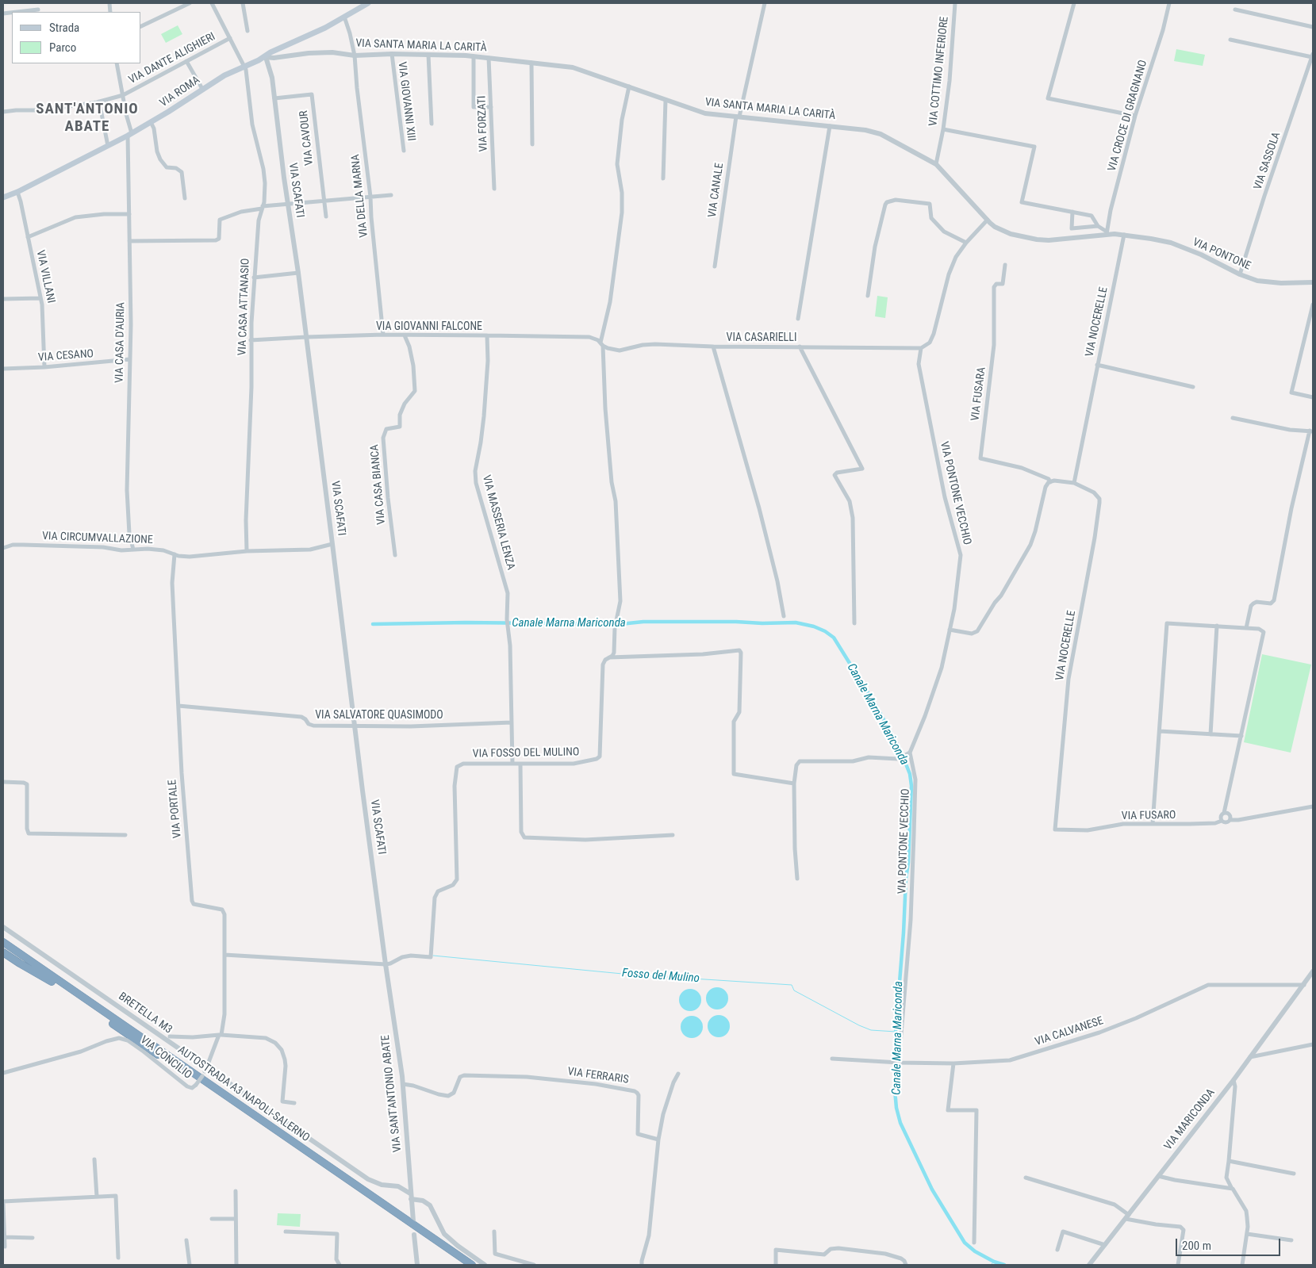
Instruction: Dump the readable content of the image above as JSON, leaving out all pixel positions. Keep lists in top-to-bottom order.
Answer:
{
  "streets": {
    "highway": ["AUTOSTRADA A3 NAPOLI-SALERNO"],
    "main road": ["VIA ROMA"],
    "street": [
      "VIA SANTA MARIA LA CARITÀ",
      "VIA DANTE ALIGHIERI",
      "VIA COTTIMO INFERIORE",
      "VIA GIOVANNI XIII",
      "VIA CROCE DI GRAGNANO",
      "VIA FORZATI",
      "VIA CAVOUR",
      "VIA SASSOLA",
      "VIA SCAFATI",
      "VIA CANALE",
      "VIA DELLA MARNA",
      "VIA PONTONE",
      "VIA VILLANI",
      "VIA CASA ATTANASIO",
      "VIA NOCERELLE",
      "VIA GIOVANNI FALCONE",
      "VIA CASARIELLI",
      "VIA CASA D'AURIA",
      "VIA CESANO",
      "VIA FUSARA",
      "VIA CASA BIANCA",
      "VIA PONTONE VECCHIO",
      "VIA MASSERIA LENZA",
      "VIA CIRCUMVALLAZIONE",
      "VIA SALVATORE QUASIMODO",
      "VIA FOSSO DEL MULINO",
      "VIA PORTALE",
      "VIA FUSARO",
      "BRETELLA M3",
      "VIA CALVANESE",
      "VIA CONCILIO",
      "VIA FERRARIS",
      "VIA SANT'ANTONIO ABATE",
      "VIA MARICONDA"
    ]
  },
  "crossings": [
    ["VIA SANTA MARIA LA CARITÀ", "VIA COTTIMO INFERIORE"],
    ["VIA SANTA MARIA LA CARITÀ", "VIA ROMA"],
    ["VIA SANTA MARIA LA CARITÀ", "VIA GIOVANNI XIII"],
    ["VIA SANTA MARIA LA CARITÀ", "VIA CROCE DI GRAGNANO"],
    ["VIA SANTA MARIA LA CARITÀ", "VIA FORZATI"],
    ["VIA SANTA MARIA LA CARITÀ", "VIA SCAFATI"],
    ["VIA SANTA MARIA LA CARITÀ", "VIA CANALE"],
    ["VIA SANTA MARIA LA CARITÀ", "VIA DELLA MARNA"],
    ["VIA SANTA MARIA LA CARITÀ", "VIA PONTONE"],
    ["VIA SANTA MARIA LA CARITÀ", "VIA NOCERELLE"],
    ["VIA DANTE ALIGHIERI", "VIA CASA D'AURIA"],
    ["VIA ROMA", "VIA SCAFATI"],
    ["VIA ROMA", "VIA DELLA MARNA"],
    ["VIA ROMA", "VIA VILLANI"],
    ["VIA ROMA", "VIA CASA ATTANASIO"],
    ["VIA ROMA", "VIA CASA D'AURIA"],
    ["VIA CAVOUR", "VIA SCAFATI"],
    ["VIA SASSOLA", "VIA PONTONE"],
    ["VIA SCAFATI", "VIA GIOVANNI FALCONE"],
    ["VIA SCAFATI", "VIA CIRCUMVALLAZIONE"],
    ["VIA SCAFATI", "VIA SALVATORE QUASIMODO"],
    ["VIA SCAFATI", "VIA FOSSO DEL MULINO"],
    ["VIA SCAFATI", "VIA SANT'ANTONIO ABATE"],
    ["VIA DELLA MARNA", "VIA GIOVANNI FALCONE"],
    ["VIA PONTONE", "VIA NOCERELLE"],
    ["VIA VILLANI", "VIA CESANO"],
    ["VIA CASA ATTANASIO", "VIA GIOVANNI FALCONE"],
    ["VIA CASA ATTANASIO", "VIA CIRCUMVALLAZIONE"],
    ["VIA NOCERELLE", "VIA FUSARA"],
    ["VIA NOCERELLE", "VIA FUSARO"],
    ["VIA GIOVANNI FALCONE", "VIA CASARIELLI"],
    ["VIA GIOVANNI FALCONE", "VIA CASA BIANCA"],
    ["VIA GIOVANNI FALCONE", "VIA MASSERIA LENZA"],
    ["VIA CASARIELLI", "VIA PONTONE VECCHIO"],
    ["VIA CASA D'AURIA", "VIA CESANO"],
    ["VIA CASA D'AURIA", "VIA CIRCUMVALLAZIONE"],
    ["VIA PONTONE VECCHIO", "VIA CALVANESE"],
    ["VIA MASSERIA LENZA", "VIA SALVATORE QUASIMODO"],
    ["VIA MASSERIA LENZA", "VIA FOSSO DEL MULINO"],
    ["VIA CIRCUMVALLAZIONE", "VIA PORTALE"],
    ["VIA SALVATORE QUASIMODO", "VIA PORTALE"],
    ["VIA FOSSO DEL MULINO", "VIA PORTALE"],
    ["VIA FOSSO DEL MULINO", "VIA SANT'ANTONIO ABATE"],
    ["VIA PORTALE", "VIA CONCILIO"],
    ["BRETELLA M3", "VIA SANT'ANTONIO ABATE"],
    ["VIA CALVANESE", "VIA MARICONDA"],
    ["VIA FERRARIS", "VIA SANT'ANTONIO ABATE"]
  ],
  "districts": ["SANT'ANTONIO ABATE"],
  "water": ["Canale Marna Mariconda", "Fosso del Mulino"],
  "legend": ["Strada", "Parco"],
  "scale_bar": "200 m"
}
